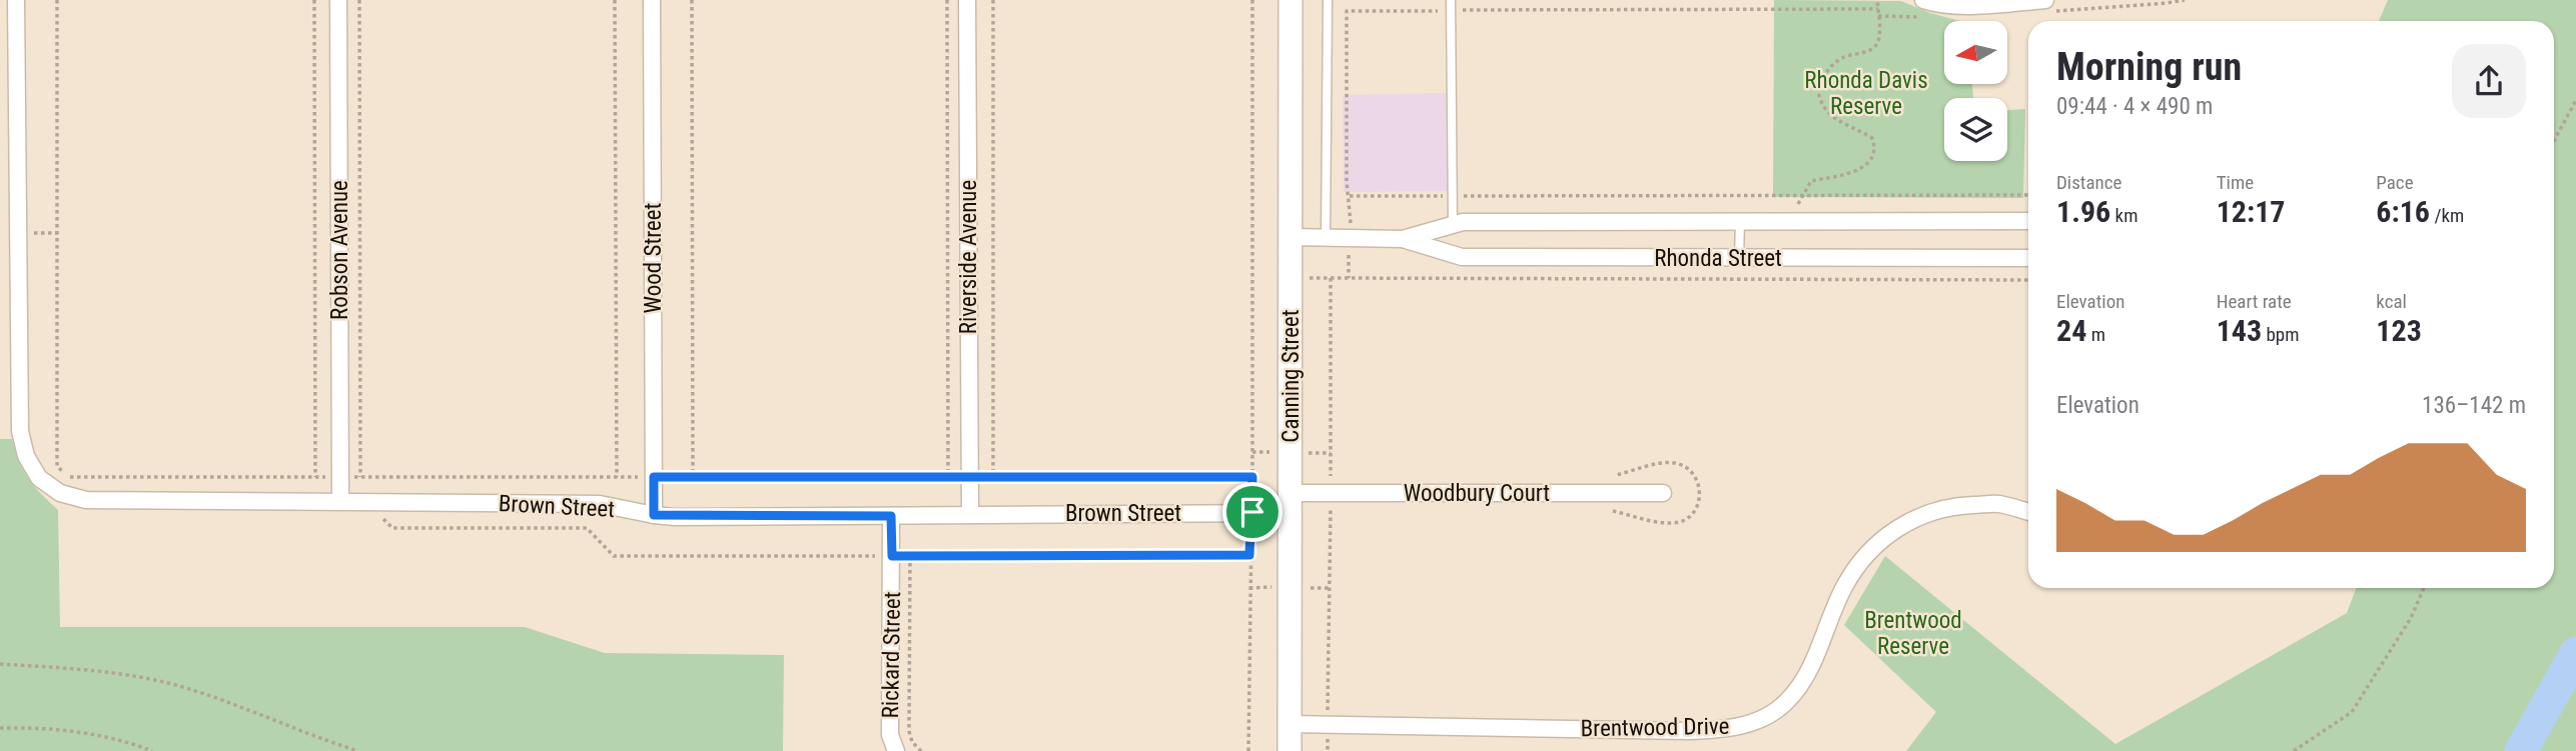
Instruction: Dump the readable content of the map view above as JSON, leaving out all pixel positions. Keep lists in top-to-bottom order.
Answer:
{
  "streets": {
    "street": [
      "Robson Avenue",
      "Riverside Avenue",
      "Wood Street",
      "Rhonda Street",
      "Canning Street",
      "Woodbury Court",
      "Brown Street",
      "Rickard Street",
      "Brentwood Drive"
    ]
  },
  "crossings": [
    ["Robson Avenue", "Brown Street"],
    ["Riverside Avenue", "Brown Street"],
    ["Wood Street", "Brown Street"],
    ["Rhonda Street", "Canning Street"],
    ["Canning Street", "Woodbury Court"],
    ["Canning Street", "Brown Street"],
    ["Canning Street", "Brentwood Drive"],
    ["Woodbury Court", "Brown Street"],
    ["Brown Street", "Rickard Street"]
  ],
  "parks": ["Rhonda Davis Reserve", "Brentwood Reserve"],
  "north": "left",
  "page": {
    "heading": ["Morning run", "09:44 · 4 × 490 m"],
    "stats": [
      ["Distance", "1.96 km"],
      ["Time", "12:17"],
      ["Pace", "6:16 /km"],
      ["Elevation", "24 m"],
      ["Heart rate", "143 bpm"],
      ["kcal", "123"]
    ],
    "chart": ["Elevation", "136–142 m"]
  }
}
